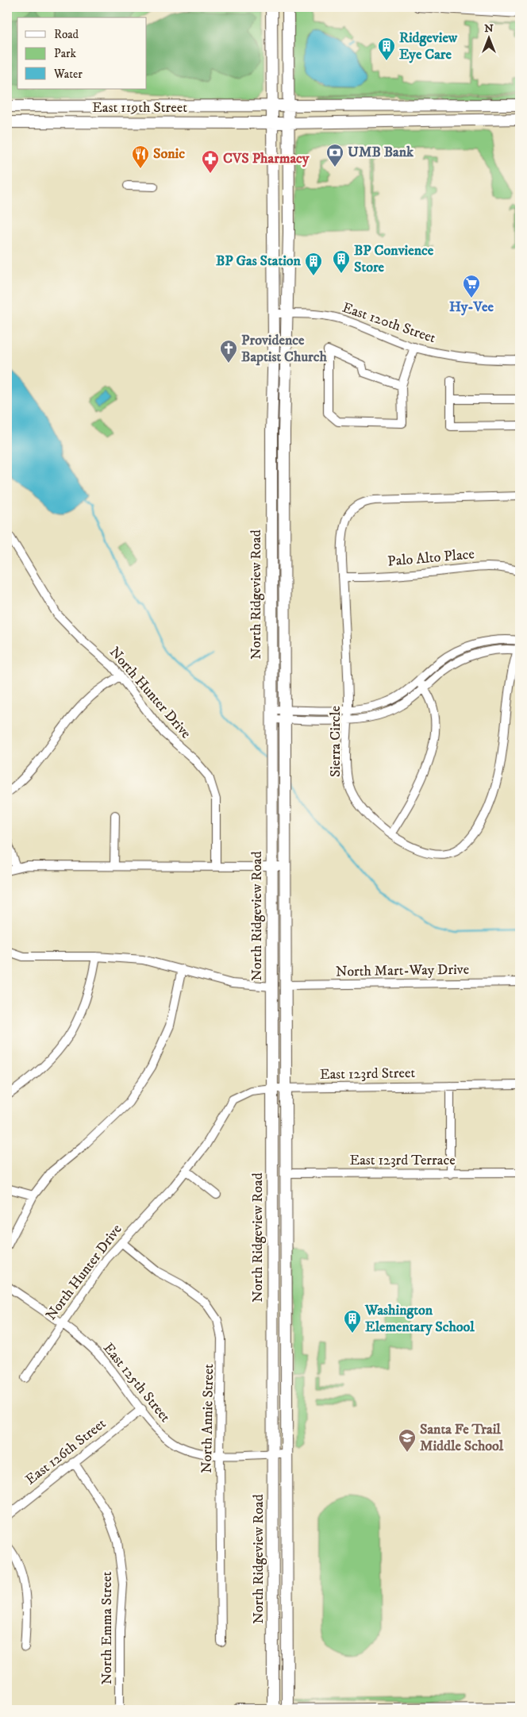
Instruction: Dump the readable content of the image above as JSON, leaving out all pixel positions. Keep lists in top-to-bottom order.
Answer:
{
  "streets": {
    "main road": ["East 119th Street", "North Ridgeview Road"],
    "street": [
      "East 120th Street",
      "Palo Alto Place",
      "North Hunter Drive",
      "Sierra Circle",
      "North Mart-Way Drive",
      "East 123rd Street",
      "East 123rd Terrace",
      "East 125th Street",
      "North Annie Street",
      "East 126th Street",
      "North Emma Street"
    ]
  },
  "crossings": [
    ["East 119th Street", "North Ridgeview Road"],
    ["East 120th Street", "North Ridgeview Road"],
    ["Palo Alto Place", "Sierra Circle"],
    ["North Ridgeview Road", "North Hunter Drive"],
    ["North Ridgeview Road", "North Mart-Way Drive"],
    ["North Ridgeview Road", "East 123rd Street"],
    ["North Ridgeview Road", "East 123rd Terrace"],
    ["North Ridgeview Road", "East 125th Street"],
    ["North Hunter Drive", "East 123rd Street"],
    ["North Hunter Drive", "East 125th Street"],
    ["North Hunter Drive", "North Annie Street"],
    ["East 125th Street", "North Annie Street"],
    ["East 125th Street", "East 126th Street"],
    ["East 126th Street", "North Emma Street"]
  ],
  "places": {
    "building": [
      "Ridgeview Eye Care",
      "BP Convience Store",
      "BP Gas Station",
      "Washington Elementary School"
    ],
    "bank": ["UMB Bank"],
    "restaurant": ["Sonic"],
    "pharmacy": ["CVS Pharmacy"],
    "supermarket": ["Hy-Vee"],
    "church": ["Providence Baptist Church"],
    "school or university": ["Santa Fe Trail Middle School"]
  },
  "legend": ["Road", "Park", "Water"],
  "north": "top"
}
